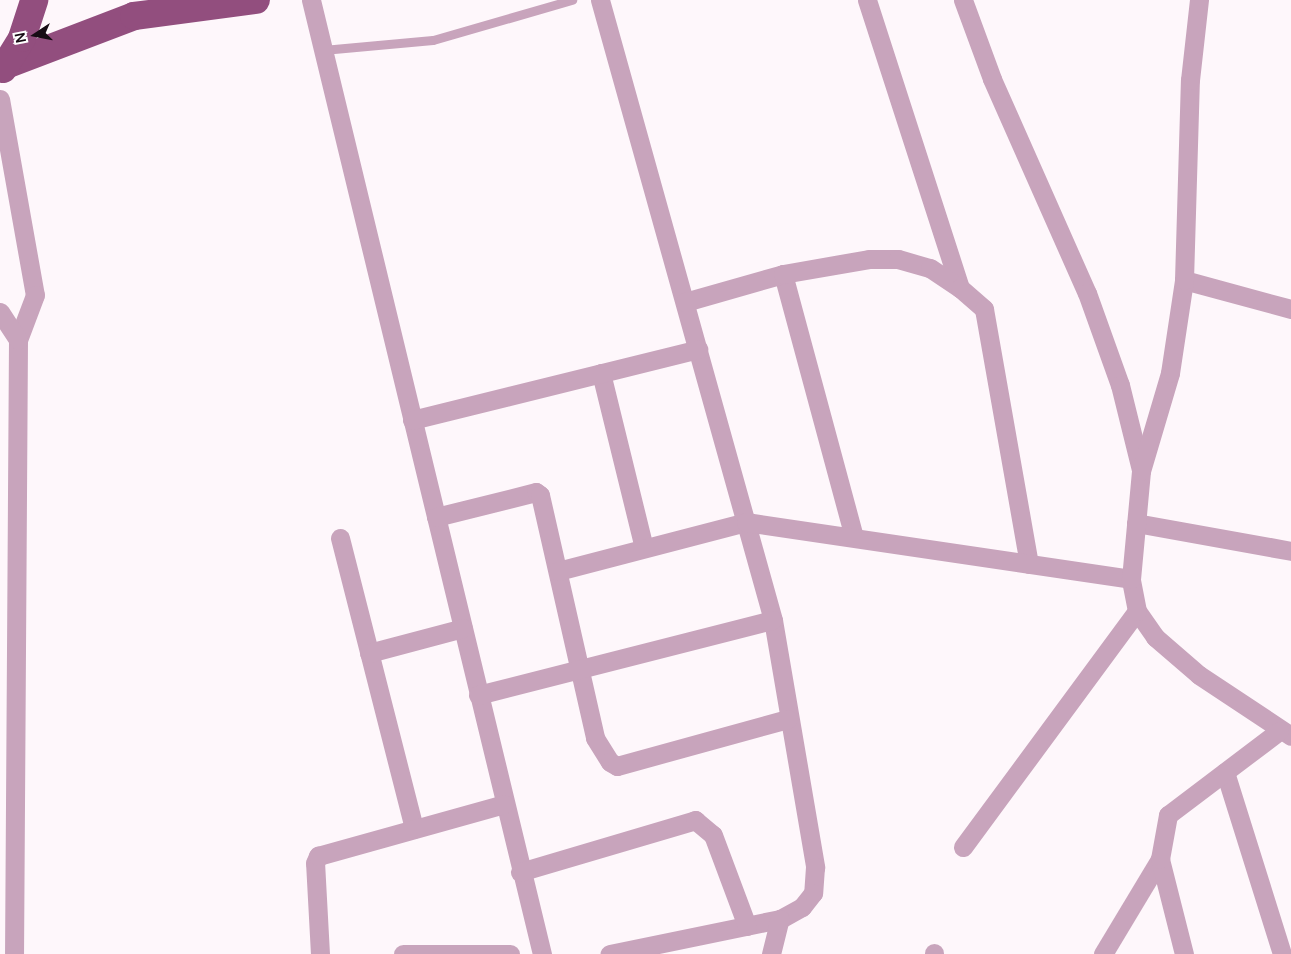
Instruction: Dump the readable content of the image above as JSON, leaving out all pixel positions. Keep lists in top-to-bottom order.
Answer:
{
  "north": "left"
}
